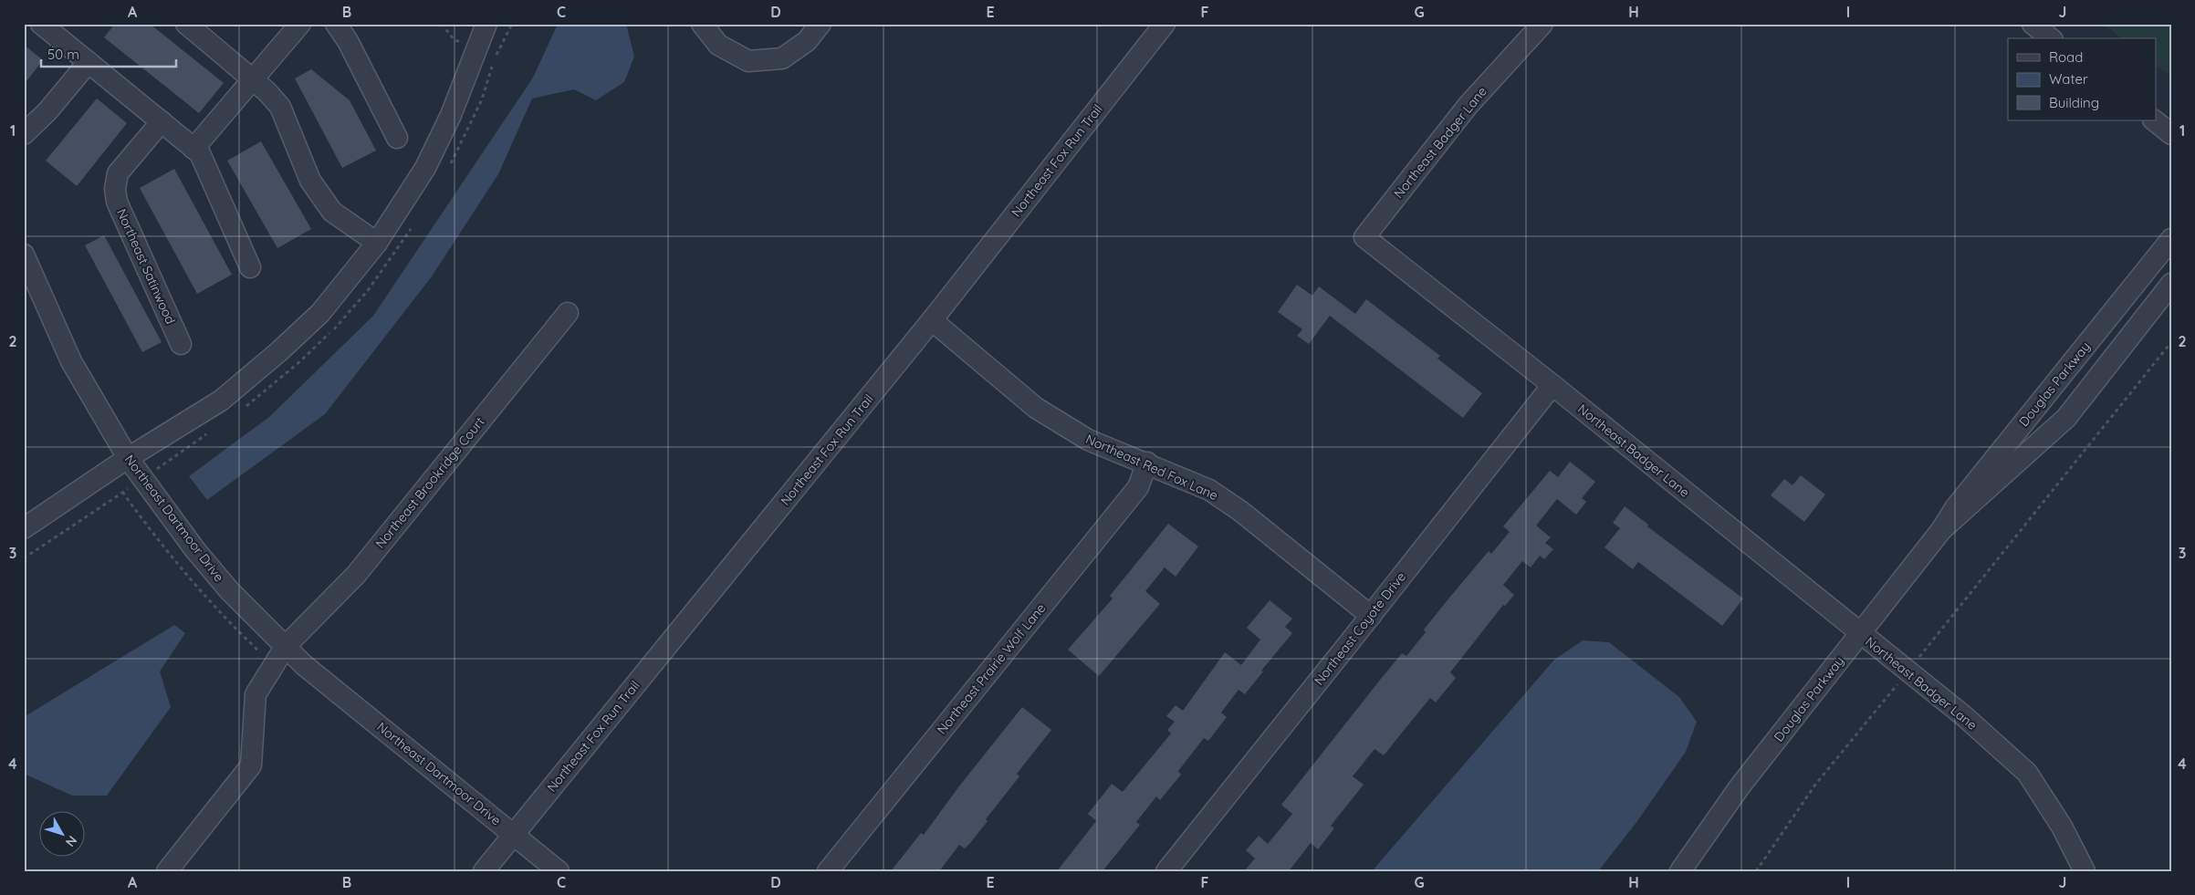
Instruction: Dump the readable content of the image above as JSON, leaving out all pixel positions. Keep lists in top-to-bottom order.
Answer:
{
  "streets": {
    "street": [
      "Northeast Badger Lane",
      "Northeast Fox Run Trail",
      "Northeast Satinwood",
      "Douglas Parkway",
      "Northeast Red Fox Lane",
      "Northeast Brookridge Court",
      "Northeast Dartmoor Drive",
      "Northeast Coyote Drive",
      "Northeast Prairie Wolf Lane"
    ]
  },
  "crossings": [
    ["Northeast Badger Lane", "Douglas Parkway"],
    ["Northeast Badger Lane", "Northeast Coyote Drive"],
    ["Northeast Fox Run Trail", "Northeast Red Fox Lane"],
    ["Northeast Fox Run Trail", "Northeast Dartmoor Drive"],
    ["Northeast Red Fox Lane", "Northeast Coyote Drive"],
    ["Northeast Red Fox Lane", "Northeast Prairie Wolf Lane"],
    ["Northeast Brookridge Court", "Northeast Dartmoor Drive"]
  ],
  "legend": ["Road", "Water", "Building"],
  "scale_bar": "50 m",
  "north": "bottom right",
  "grid": {
    "columns": [
      "A",
      "B",
      "C",
      "D",
      "E",
      "F",
      "G",
      "H",
      "I",
      "J"
    ],
    "rows": [
      "1",
      "2",
      "3",
      "4"
    ]
  }
}
